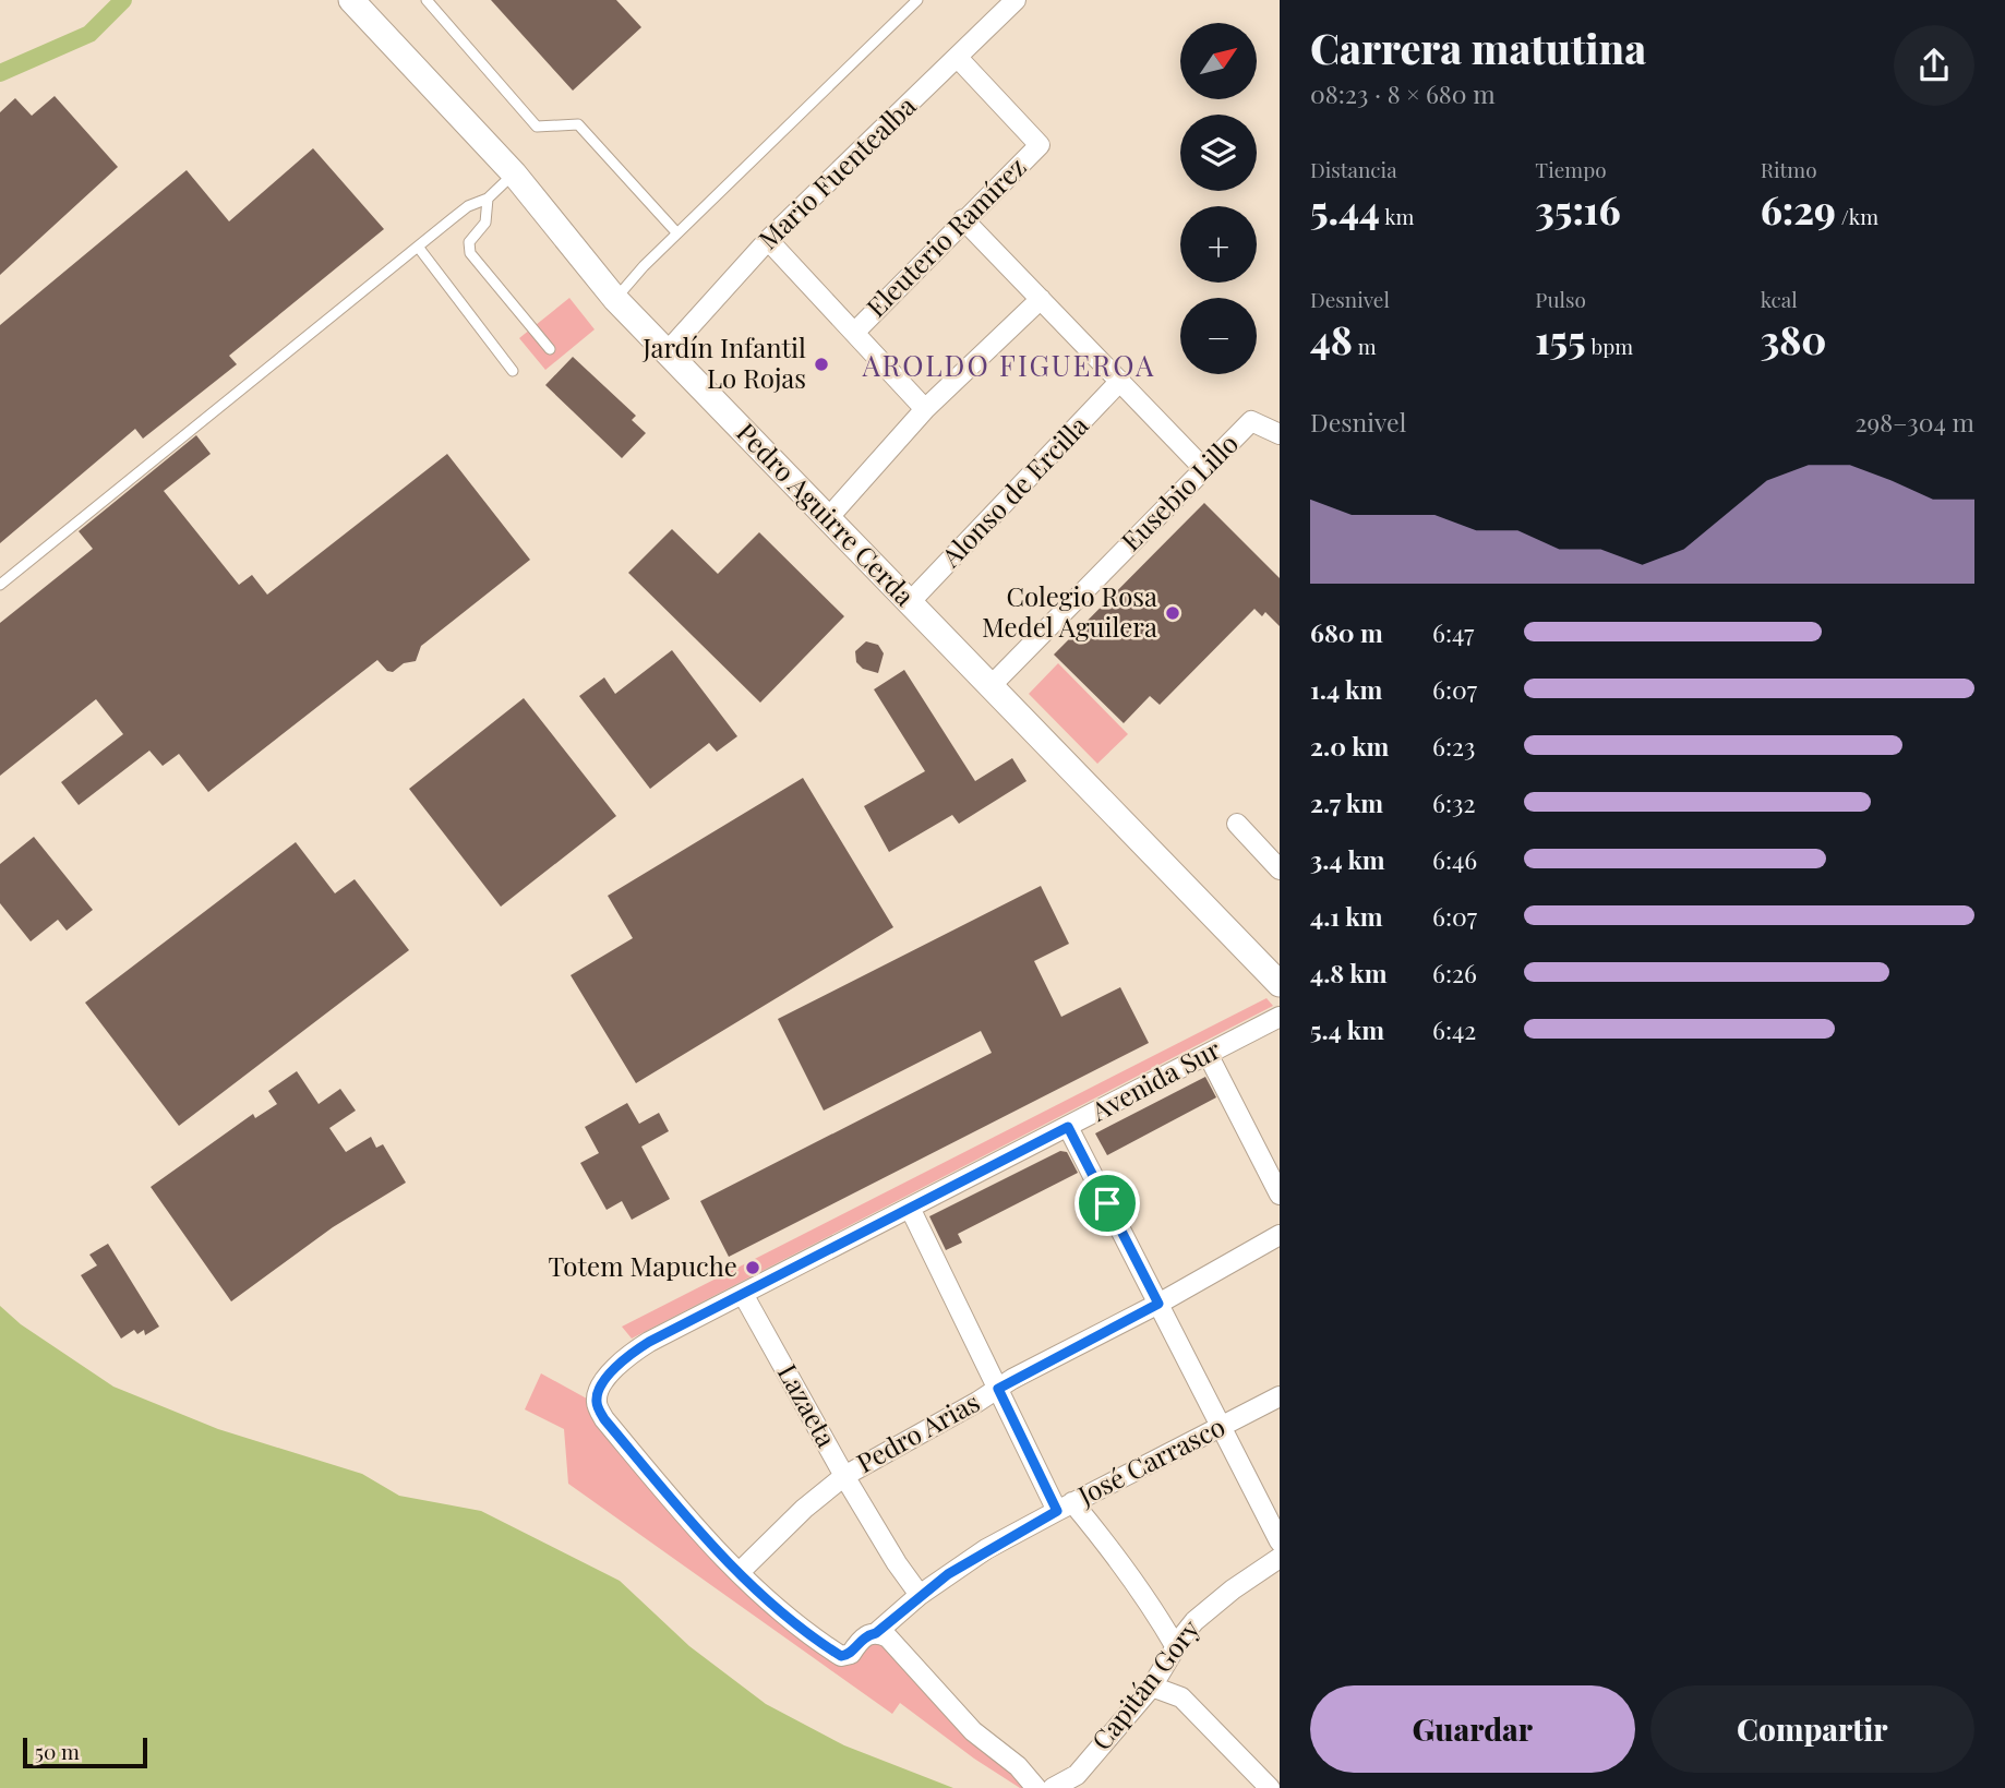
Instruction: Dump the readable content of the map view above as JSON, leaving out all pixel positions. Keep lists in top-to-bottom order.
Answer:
{
  "streets": {
    "street": [
      "Mario Fuentealba",
      "Eleuterio Ramírez",
      "Alonso de Ercilla",
      "Eusebio Lillo",
      "Pedro Aguirre Cerda",
      "Avenida Sur",
      "Lazaeta",
      "Pedro Arias",
      "José Carrasco",
      "Capitán Gory"
    ]
  },
  "crossings": [
    ["Mario Fuentealba", "Eleuterio Ramírez"],
    ["Mario Fuentealba", "Pedro Aguirre Cerda"],
    ["Alonso de Ercilla", "Pedro Aguirre Cerda"],
    ["Eusebio Lillo", "Pedro Aguirre Cerda"],
    ["Avenida Sur", "Lazaeta"],
    ["Avenida Sur", "Pedro Arias"],
    ["Avenida Sur", "José Carrasco"],
    ["Lazaeta", "Pedro Arias"],
    ["Lazaeta", "José Carrasco"],
    ["Pedro Arias", "José Carrasco"]
  ],
  "districts": ["AROLDO FIGUEROA"],
  "places": ["Jardín Infantil Lo Rojas", "Colegio Rosa Medel Aguilera", "Totem Mapuche"],
  "scale_bar": "50 m",
  "north": "top right",
  "page": {
    "heading": ["Carrera matutina", "08:23 · 8 × 680 m"],
    "map_buttons": ["+", "−"],
    "stats": [
      ["Distancia", "5.44 km"],
      ["Tiempo", "35:16"],
      ["Ritmo", "6:29 /km"],
      ["Desnivel", "48 m"],
      ["Pulso", "155 bpm"],
      ["kcal", "380"]
    ],
    "chart": ["Desnivel", "298–304 m"],
    "list": [
      {
        "name": "680 m",
        "note": "6:47"
      },
      {
        "name": "1.4 km",
        "note": "6:07"
      },
      {
        "name": "2.0 km",
        "note": "6:23"
      },
      {
        "name": "2.7 km",
        "note": "6:32"
      },
      {
        "name": "3.4 km",
        "note": "6:46"
      },
      {
        "name": "4.1 km",
        "note": "6:07"
      },
      {
        "name": "4.8 km",
        "note": "6:26"
      },
      {
        "name": "5.4 km",
        "note": "6:42"
      }
    ],
    "buttons": ["Guardar", "Compartir"],
    "scale": "50 m"
  }
}
